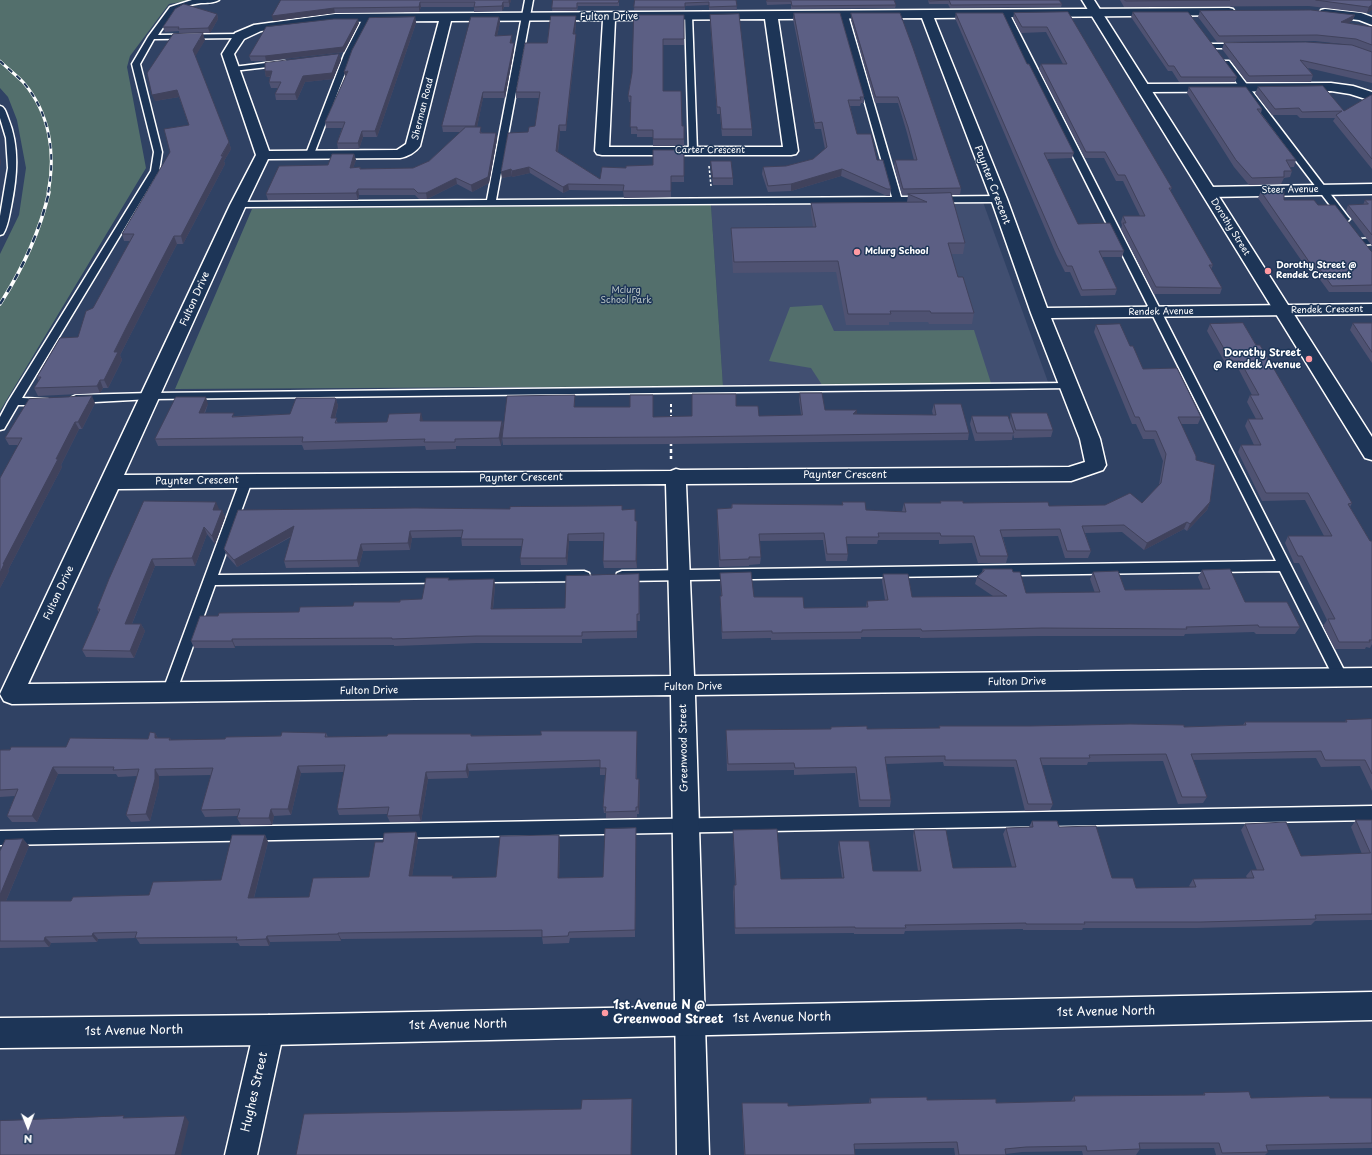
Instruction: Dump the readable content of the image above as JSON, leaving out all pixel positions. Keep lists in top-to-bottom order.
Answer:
{
  "streets": {
    "street": [
      "Fulton Drive",
      "Sherman Road",
      "Carter Crescent",
      "Paynter Crescent",
      "Steer Avenue",
      "Dorothy Street",
      "Rendek Crescent",
      "Rendek Avenue",
      "Greenwood Street",
      "1st Avenue North",
      "Hughes Street"
    ]
  },
  "crossings": [
    ["Fulton Drive", "Sherman Road"],
    ["Fulton Drive", "Carter Crescent"],
    ["Fulton Drive", "Paynter Crescent"],
    ["Fulton Drive", "Dorothy Street"],
    ["Fulton Drive", "Greenwood Street"],
    ["Paynter Crescent", "Rendek Avenue"],
    ["Paynter Crescent", "Greenwood Street"],
    ["Steer Avenue", "Dorothy Street"],
    ["Dorothy Street", "Rendek Crescent"],
    ["Dorothy Street", "Rendek Avenue"],
    ["Rendek Crescent", "Rendek Avenue"],
    ["Greenwood Street", "1st Avenue North"],
    ["1st Avenue North", "Hughes Street"]
  ],
  "parks": ["Mclurg School Park"],
  "places": [
    "Mclurg School",
    "Dorothy Street @ Rendek Crescent",
    "Dorothy Street @ Rendek Avenue",
    "1st Avenue N @ Greenwood Street"
  ],
  "north": "bottom"
}
